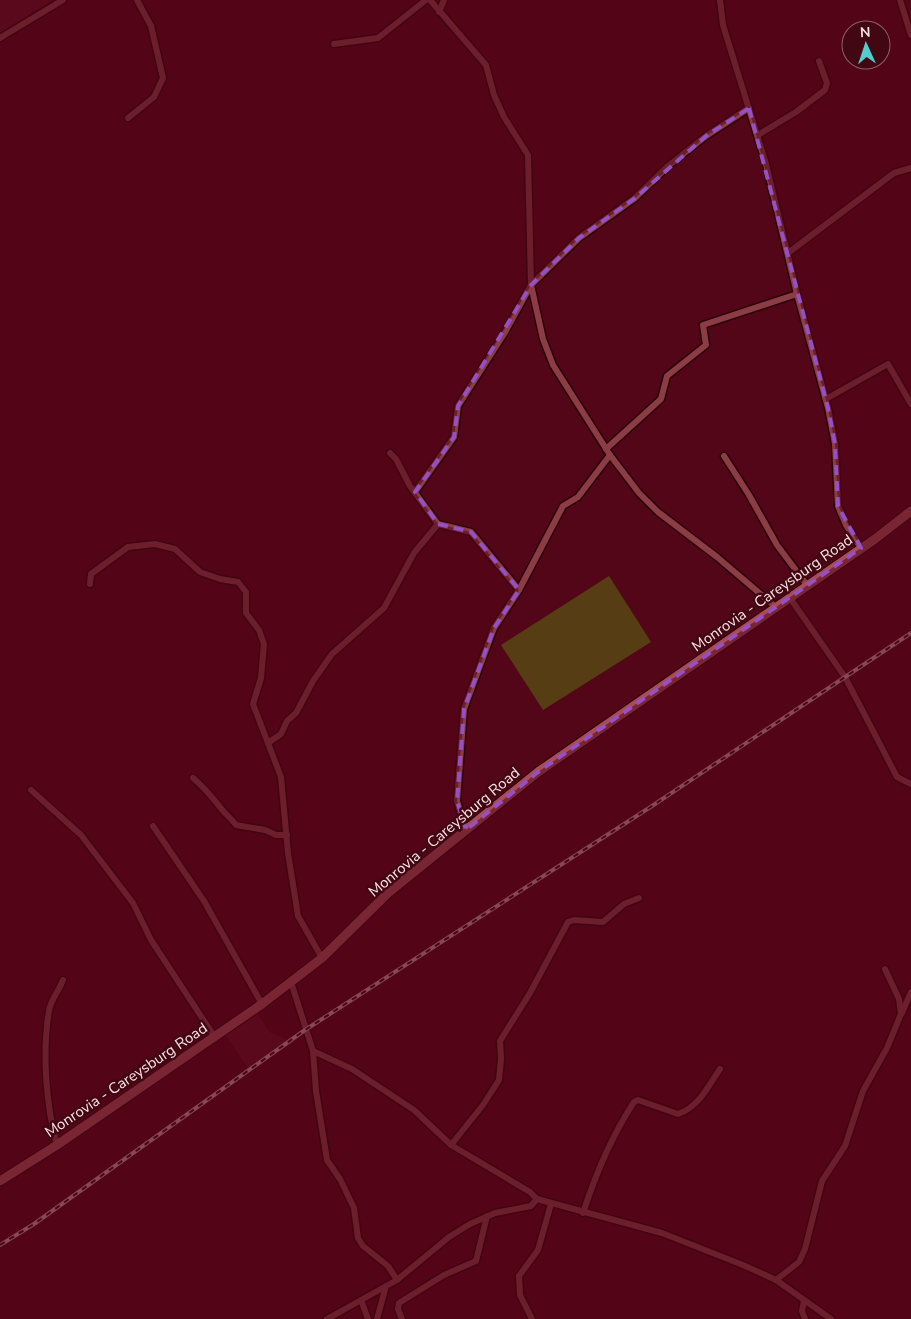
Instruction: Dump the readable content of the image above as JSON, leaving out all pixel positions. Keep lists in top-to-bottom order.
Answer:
{
  "streets": {
    "main road": ["Monrovia - Careysburg Road"]
  },
  "north": "top"
}
